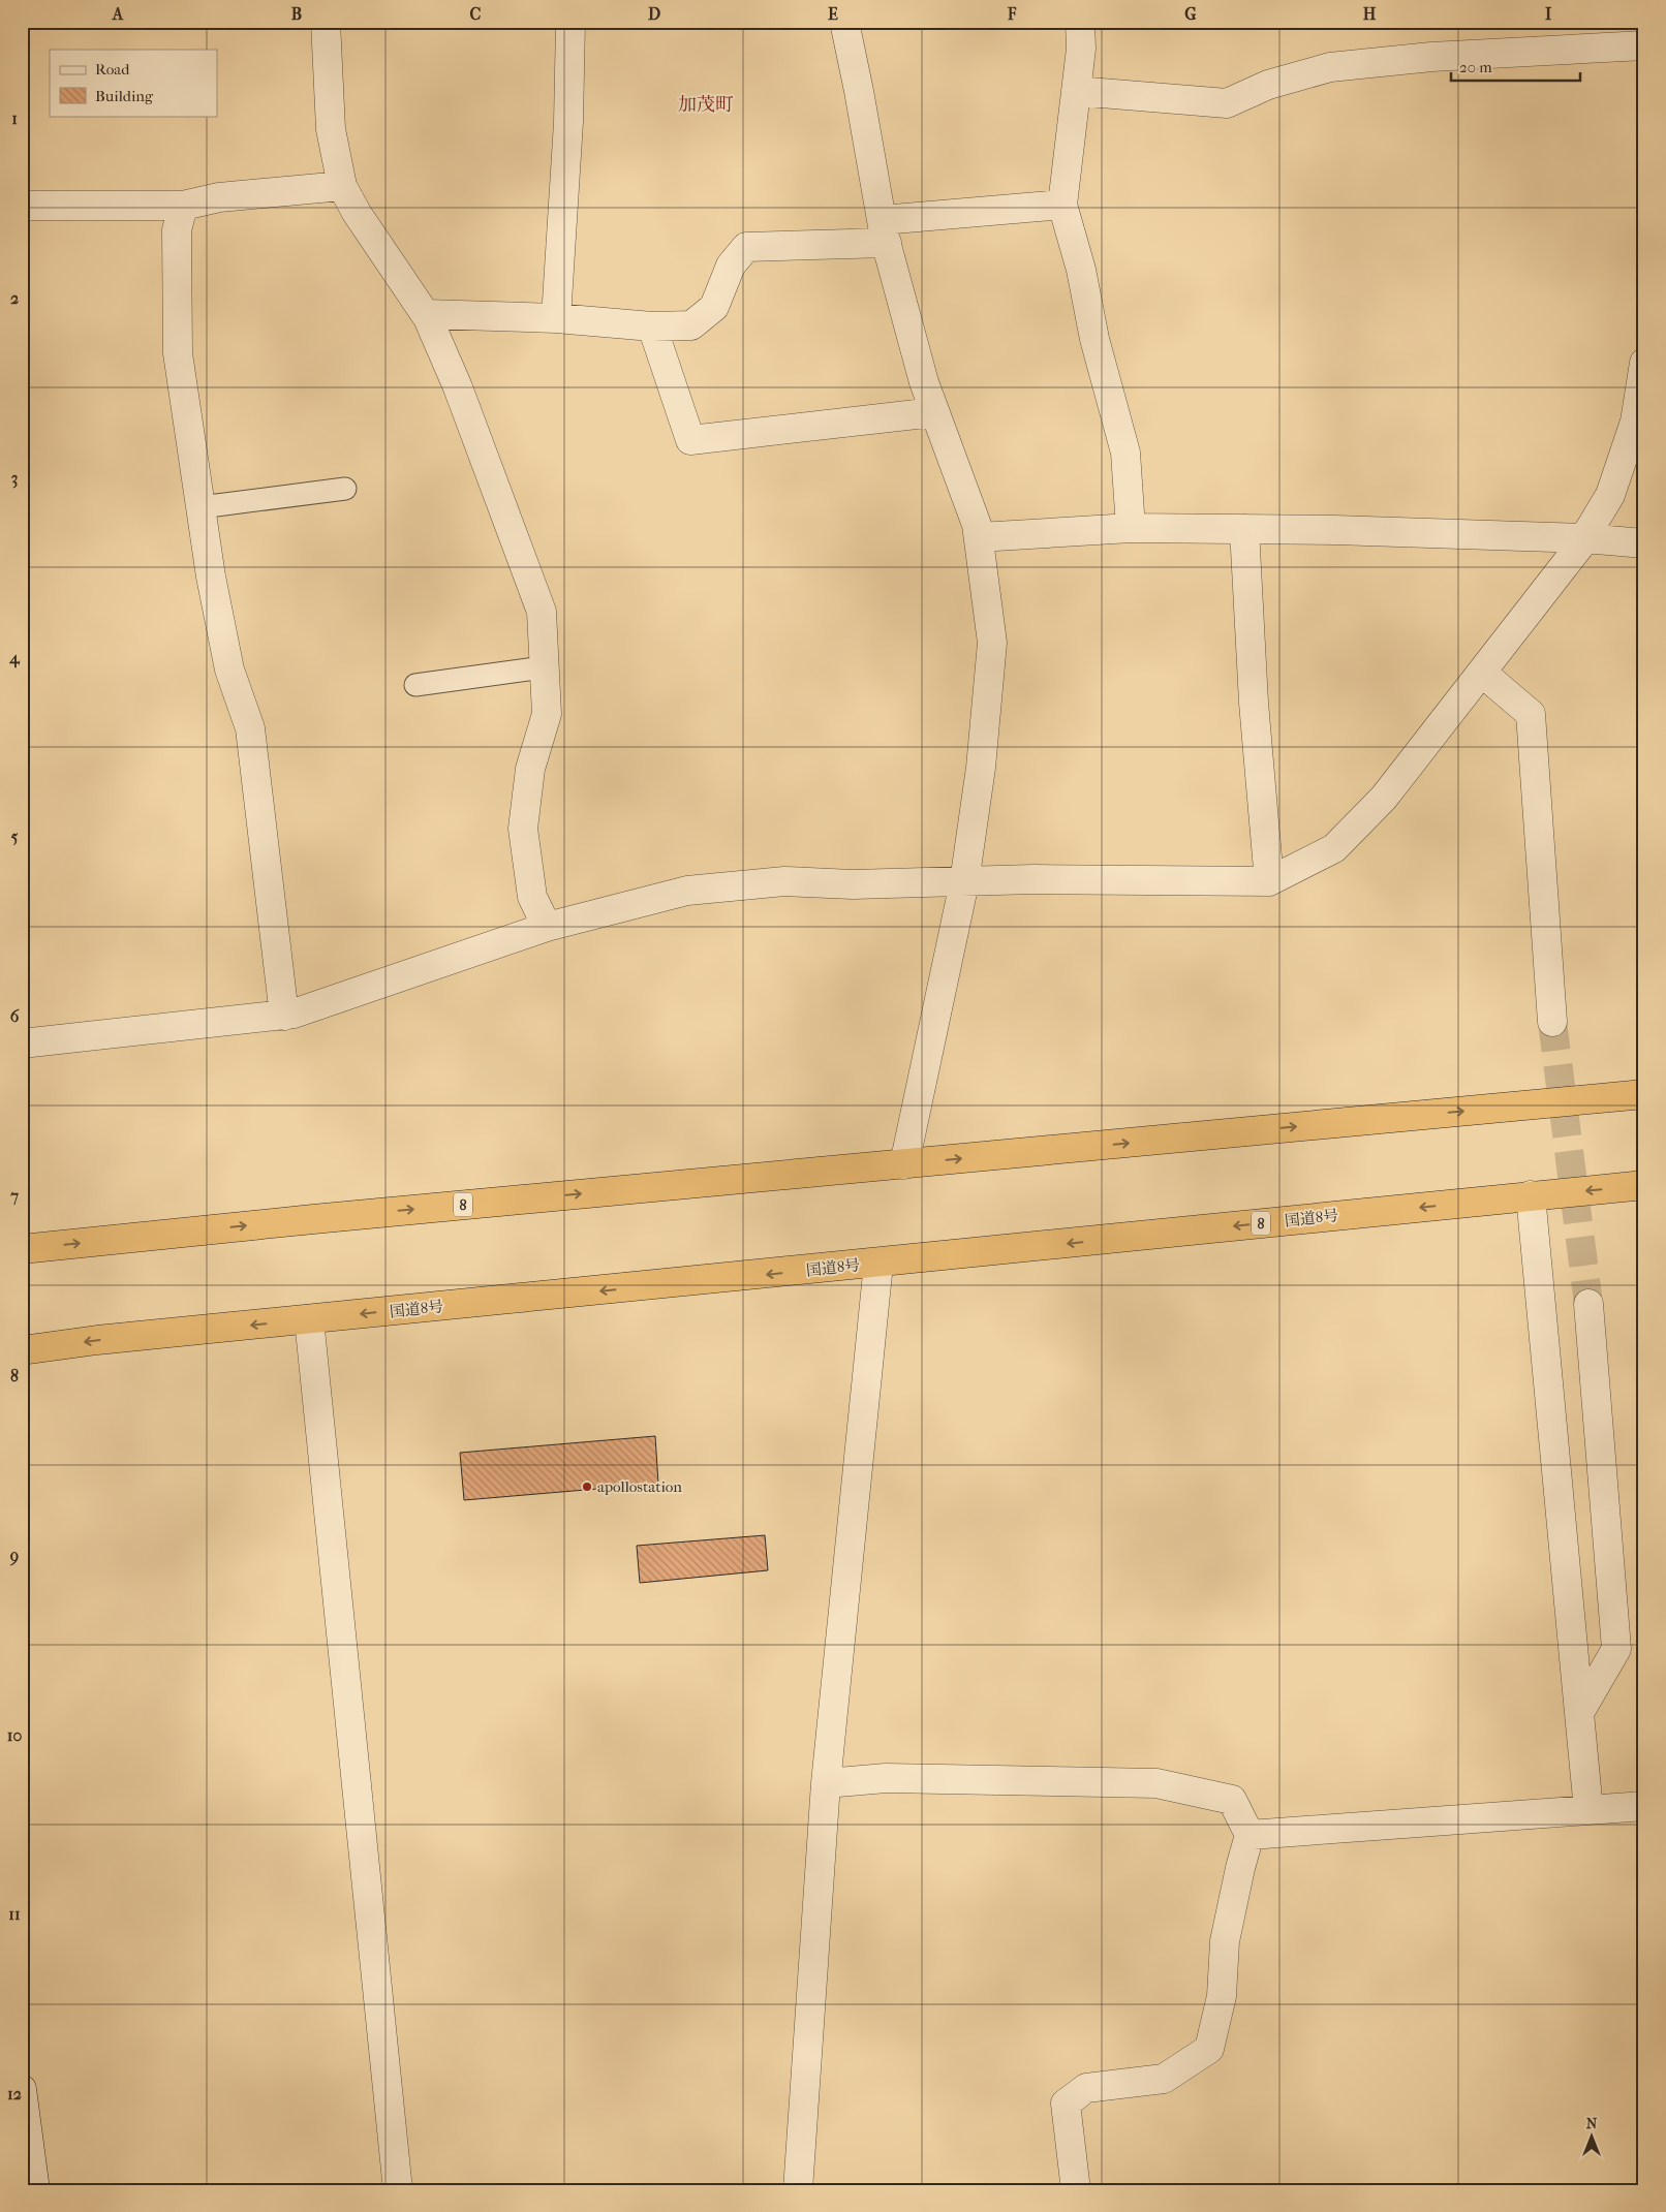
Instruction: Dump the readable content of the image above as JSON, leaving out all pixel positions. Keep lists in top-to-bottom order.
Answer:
{
  "streets": {
    "highway": ["8", "国道8号"]
  },
  "districts": ["加茂町"],
  "places": ["apollostation"],
  "legend": ["Road", "Building"],
  "scale_bar": "20 m",
  "north": "top",
  "grid": {
    "columns": [
      "A",
      "B",
      "C",
      "D",
      "E",
      "F",
      "G",
      "H",
      "I"
    ],
    "rows": [
      "1",
      "2",
      "3",
      "4",
      "5",
      "6",
      "7",
      "8",
      "9",
      "10",
      "11",
      "12"
    ]
  }
}
